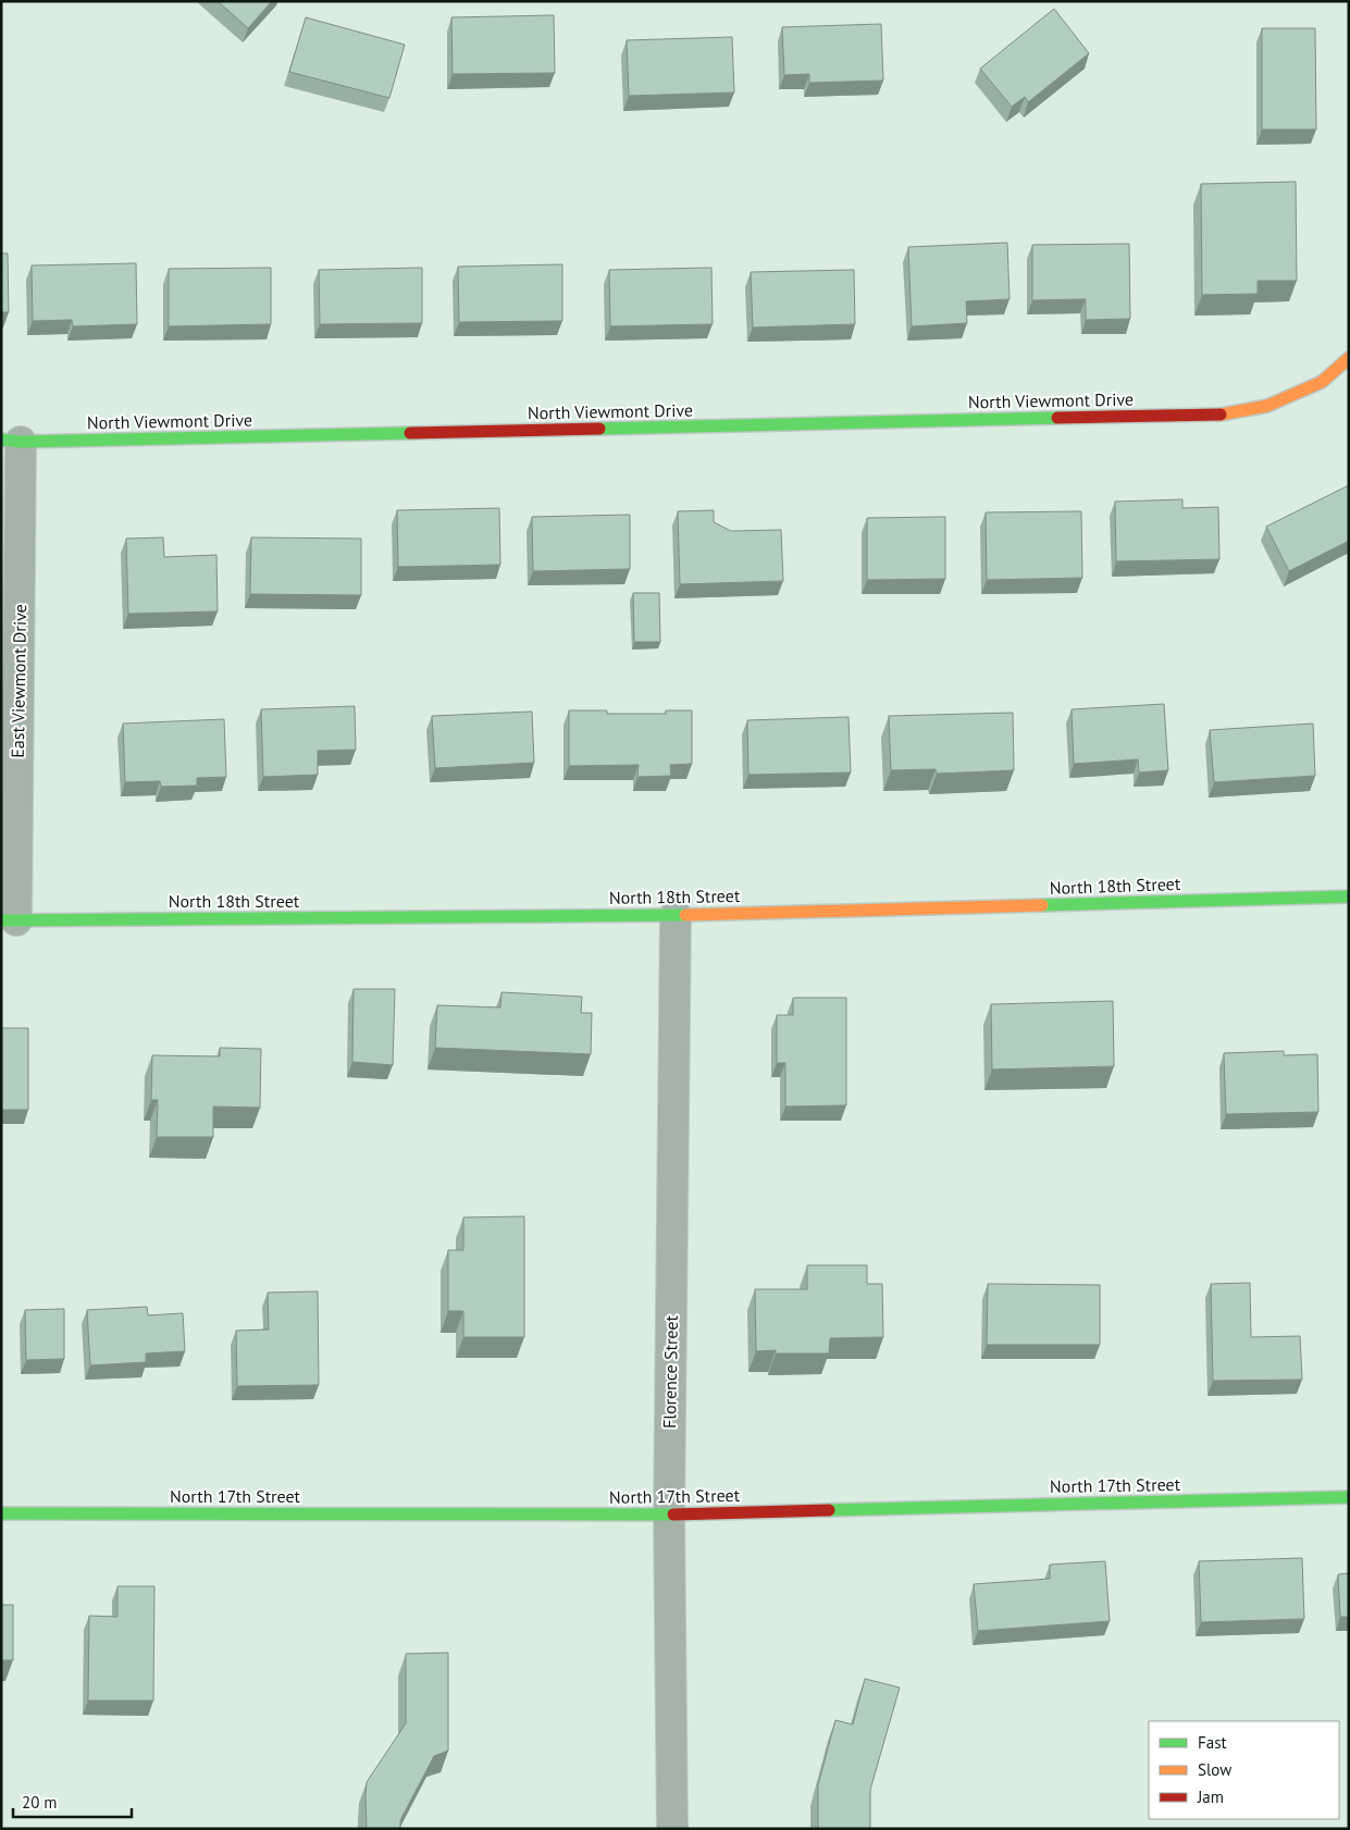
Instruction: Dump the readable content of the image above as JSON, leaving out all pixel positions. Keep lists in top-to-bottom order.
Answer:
{
  "streets": {
    "street": [
      "North Viewmont Drive",
      "East Viewmont Drive",
      "North 18th Street",
      "Florence Street",
      "North 17th Street"
    ]
  },
  "crossings": [
    ["North Viewmont Drive", "East Viewmont Drive"],
    ["East Viewmont Drive", "North 18th Street"],
    ["North 18th Street", "Florence Street"],
    ["Florence Street", "North 17th Street"]
  ],
  "legend": ["Fast", "Slow", "Jam"],
  "scale_bar": "20 m"
}
